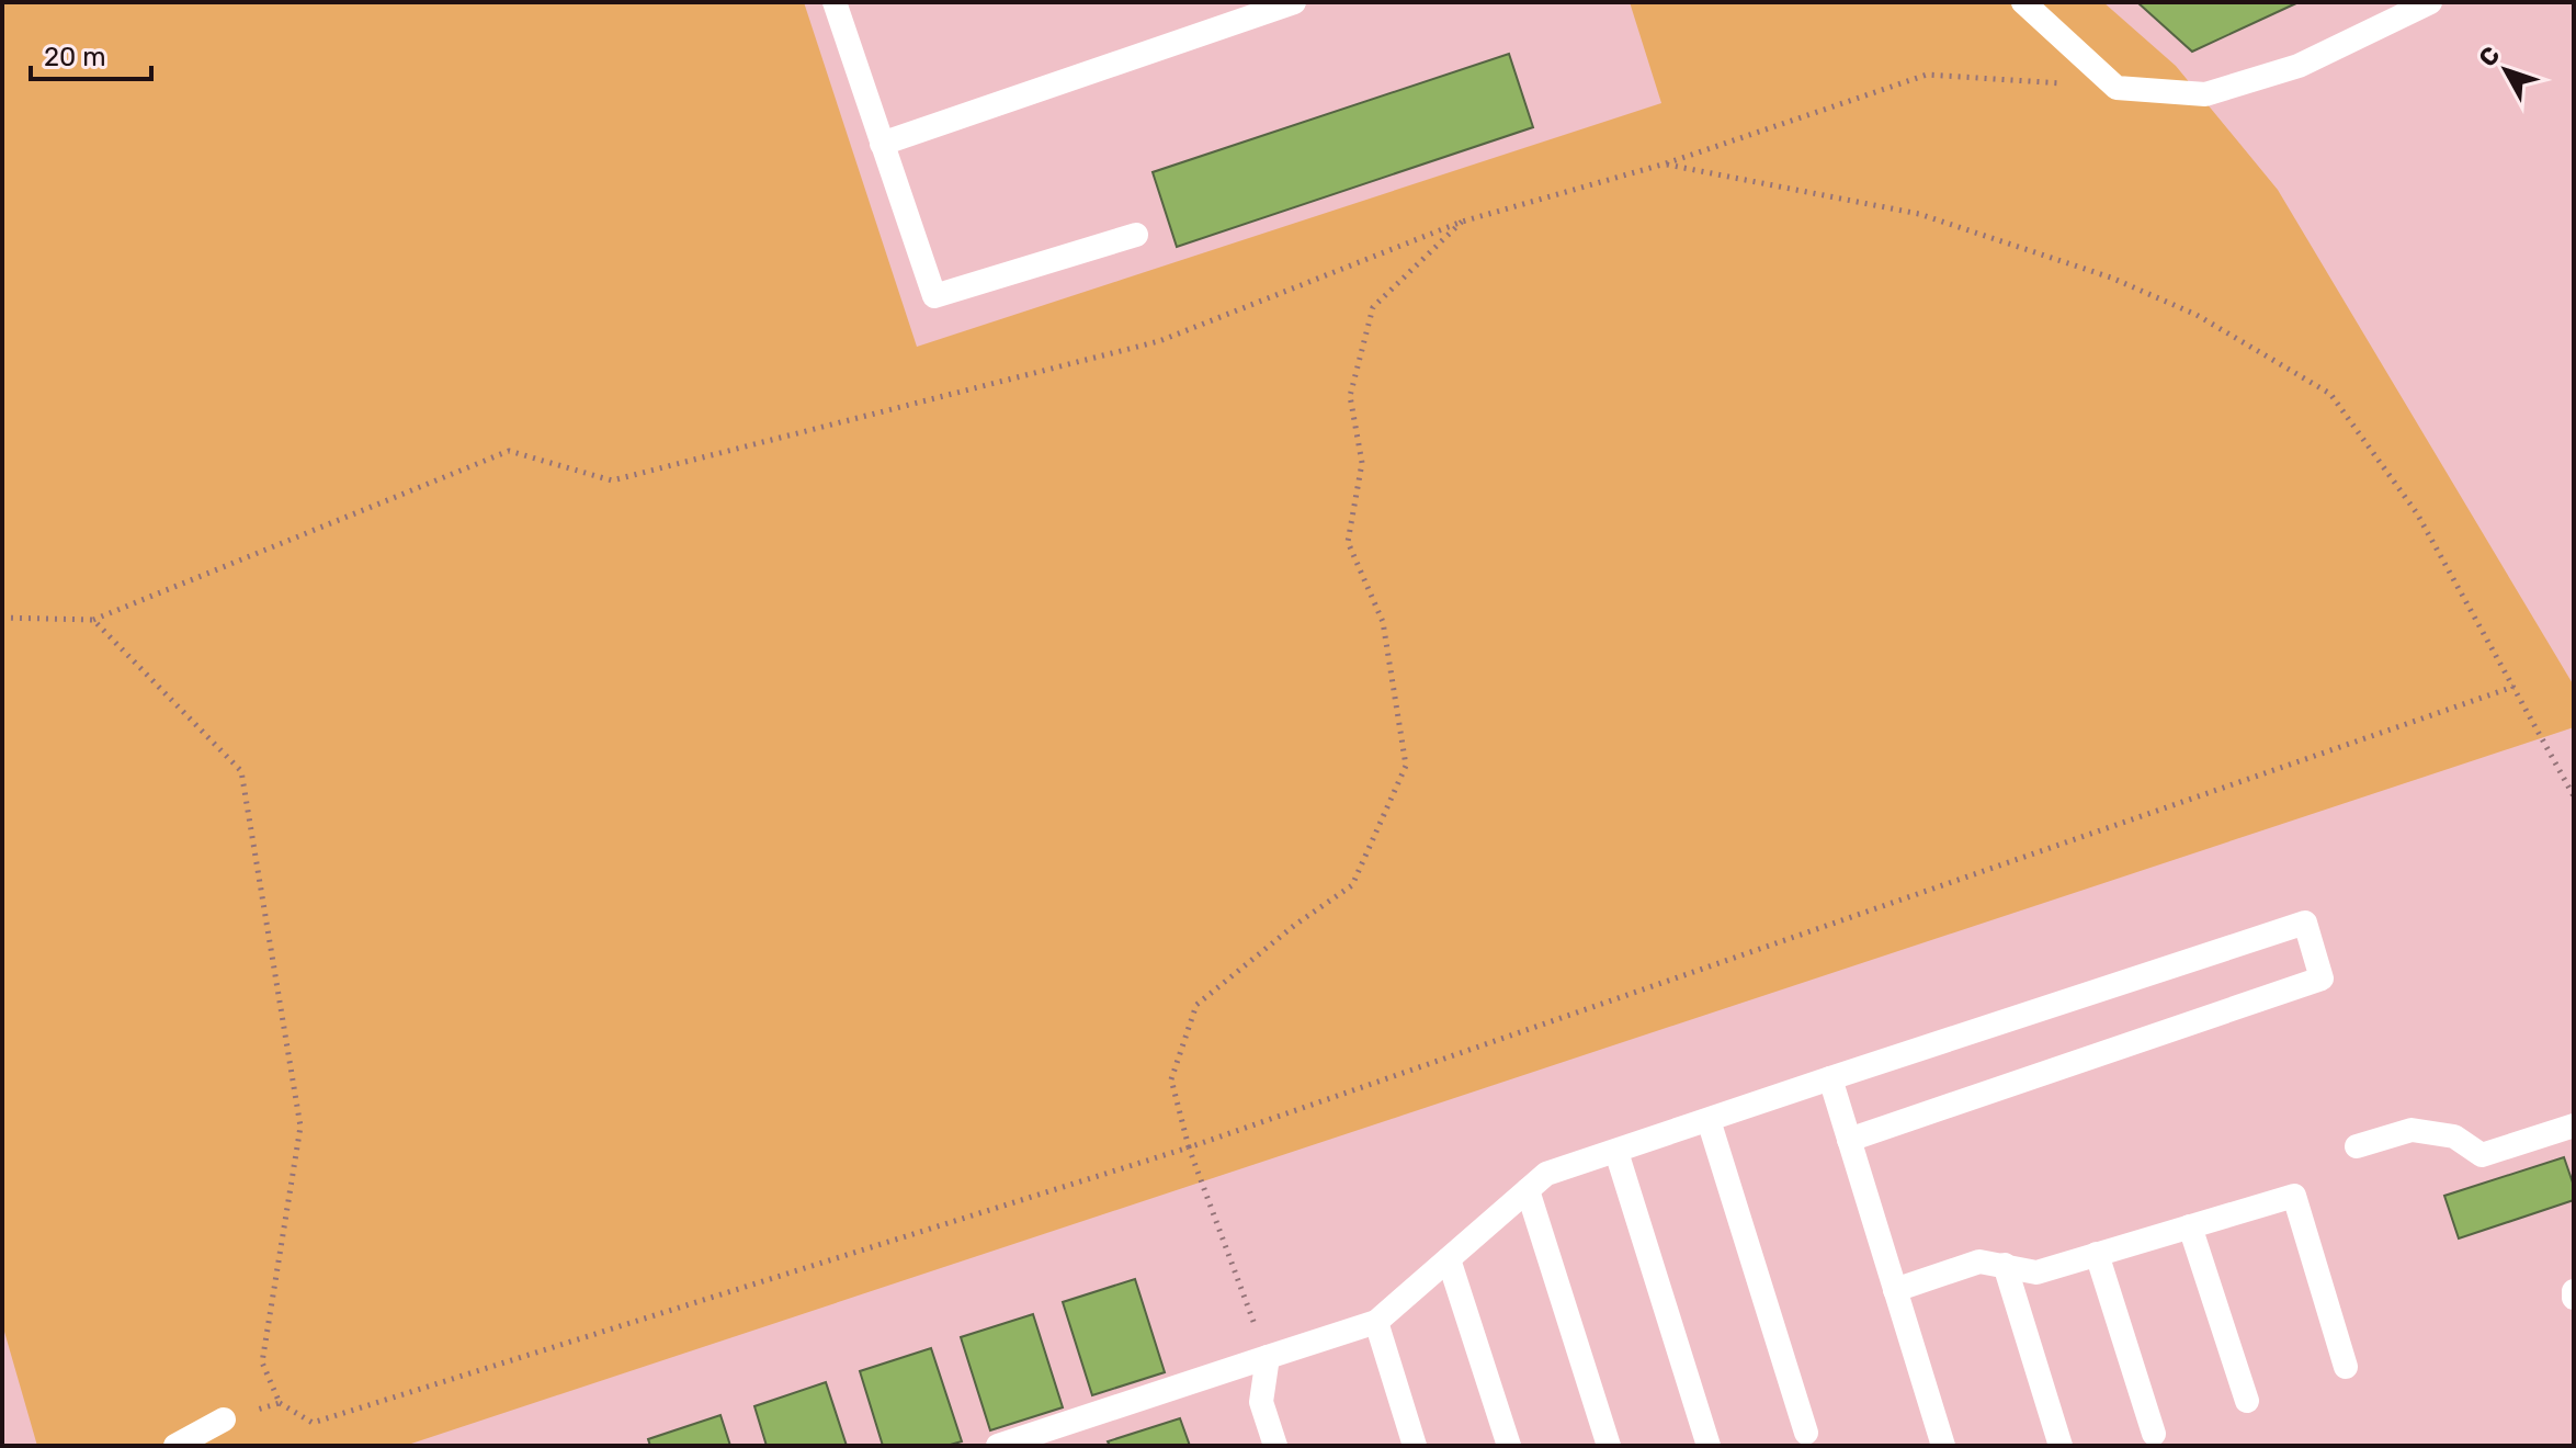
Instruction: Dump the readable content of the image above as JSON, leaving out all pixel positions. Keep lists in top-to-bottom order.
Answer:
{
  "scale_bar": "20 m",
  "north": "top left"
}
